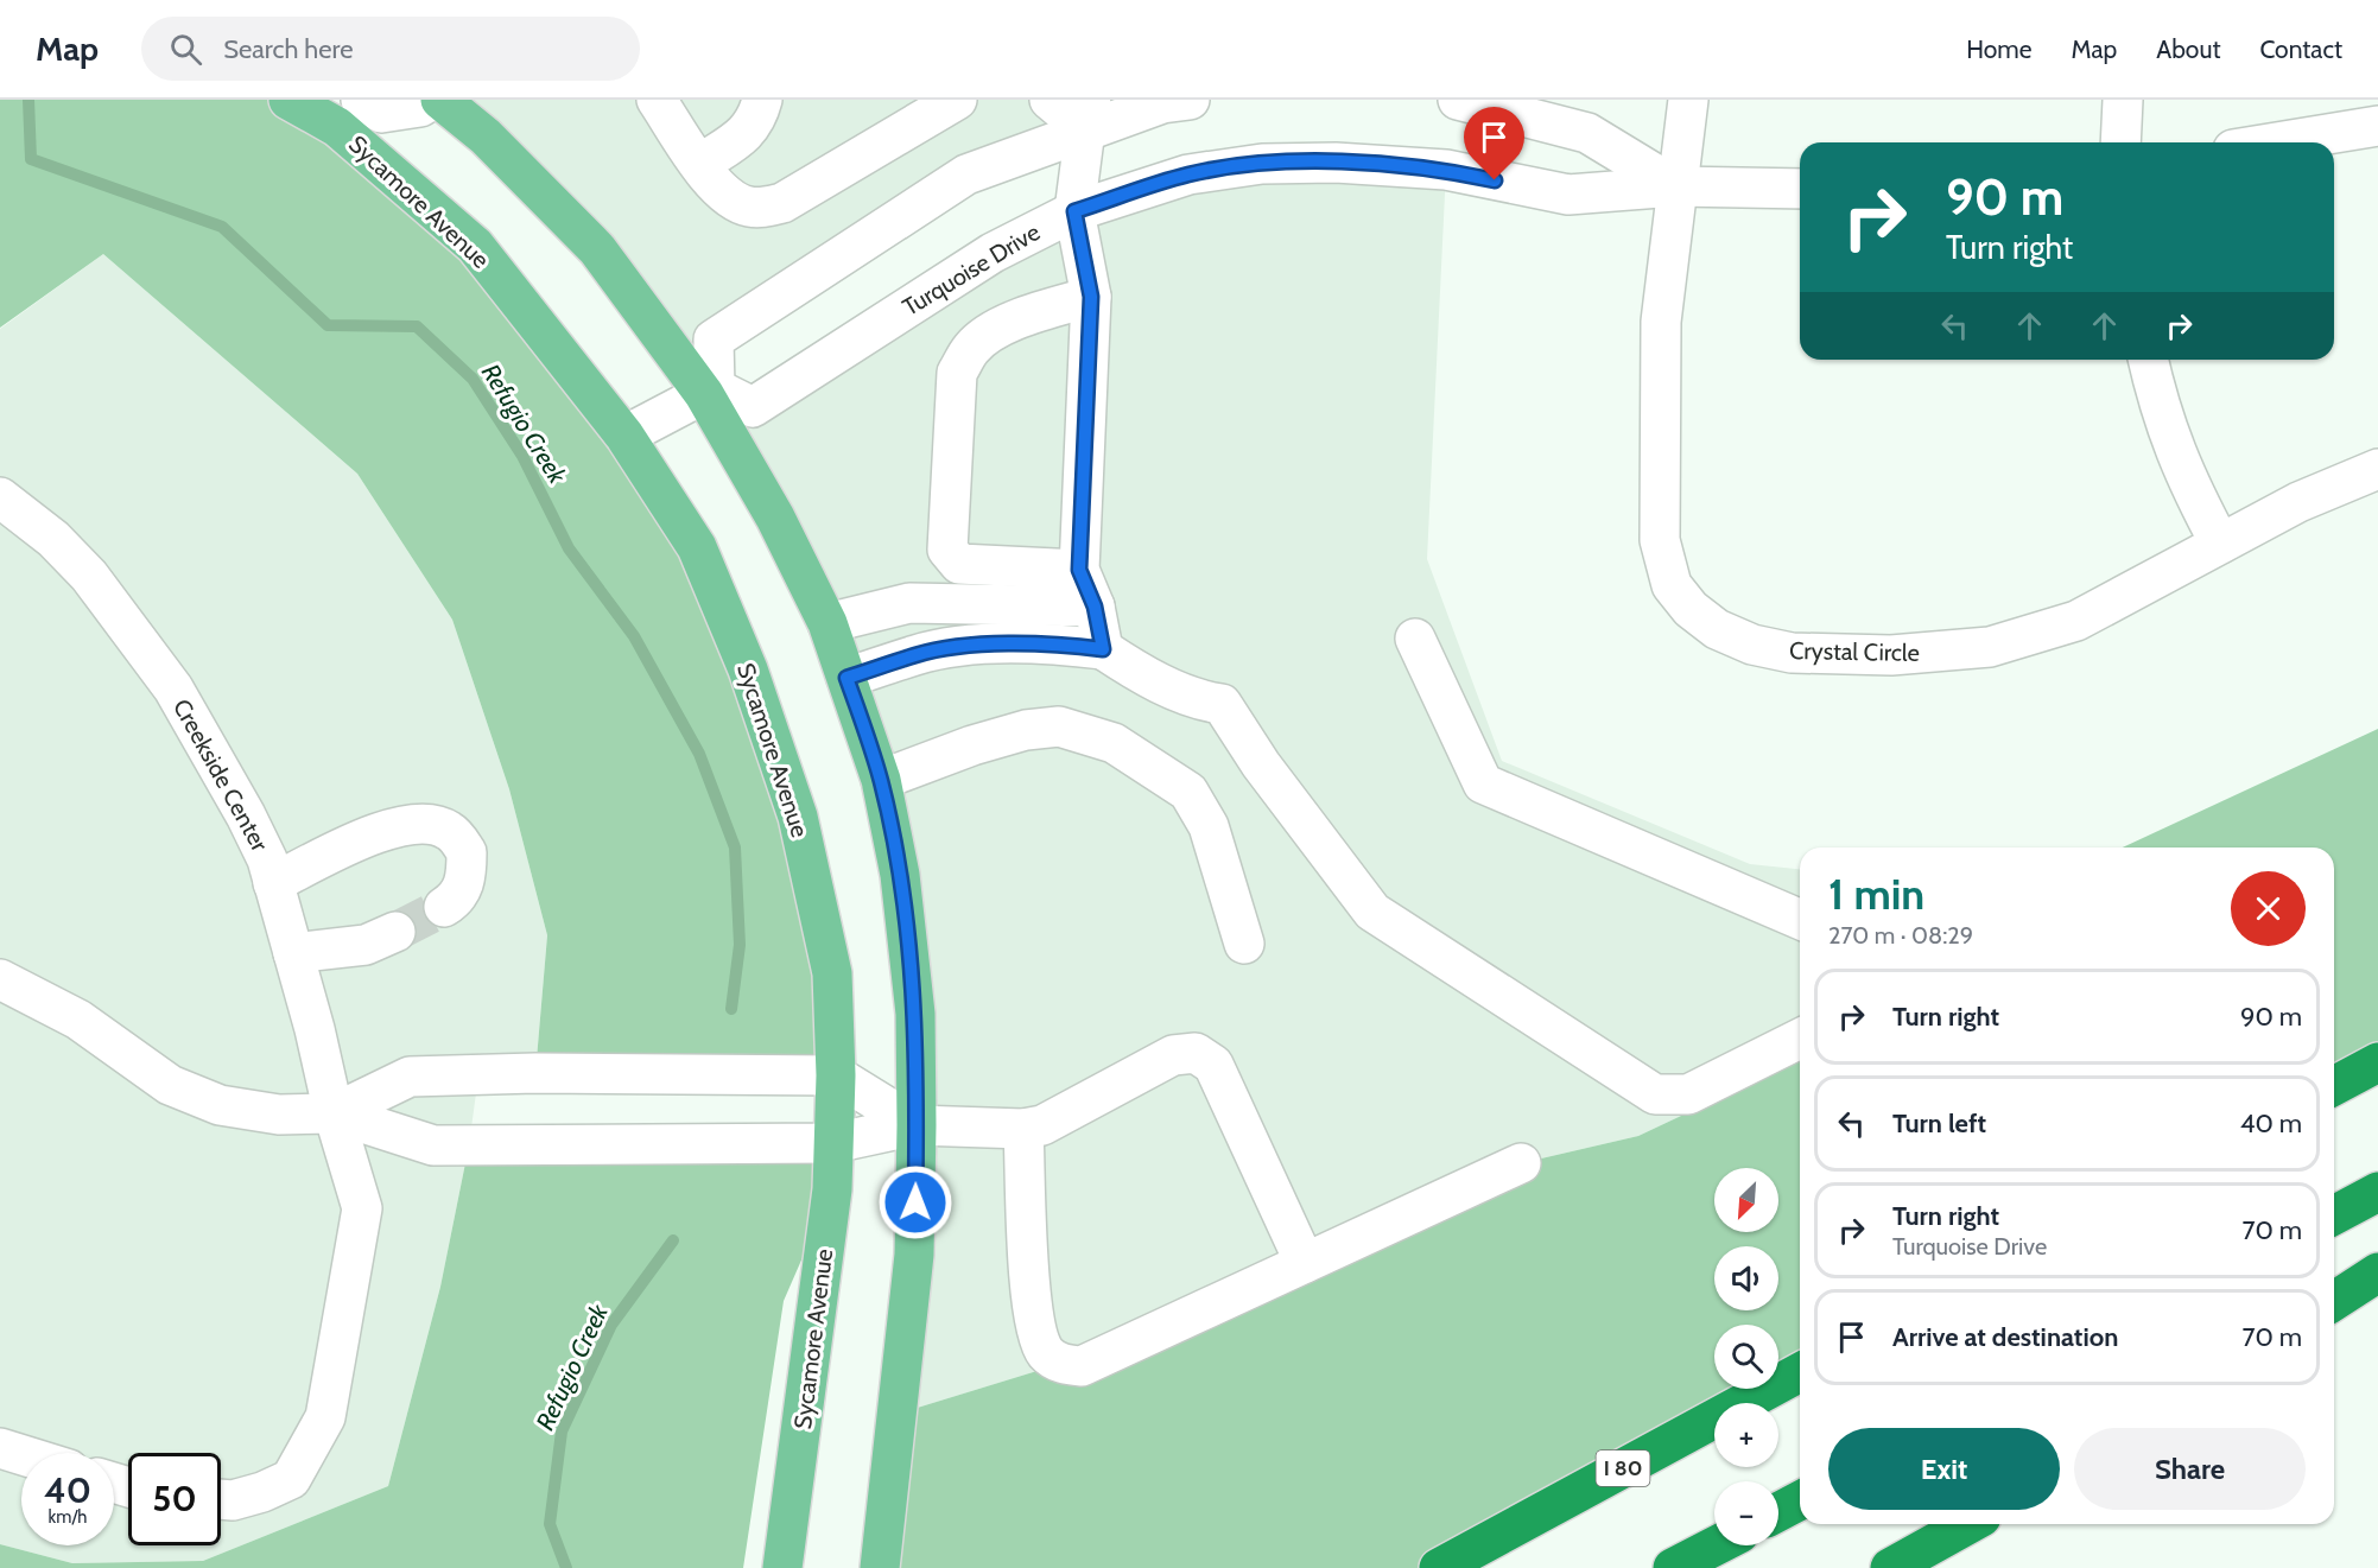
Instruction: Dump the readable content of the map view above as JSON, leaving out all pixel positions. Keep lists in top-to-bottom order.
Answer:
{
  "streets": {
    "highway": ["I 80"],
    "main road": ["Sycamore Avenue"],
    "street": ["Turquoise Drive", "Crystal Circle", "Creekside Center"]
  },
  "crossings": [
    ["Turquoise Drive", "Crystal Circle"]
  ],
  "water": ["Refugio Creek"],
  "north": "bottom left",
  "page": {
    "header": "Map",
    "search": "Search here",
    "nav": [
      "Home",
      "Map",
      "About",
      "Contact"
    ],
    "turn": ["90 m", "Turn right"],
    "heading": ["1 min", "270 m · 08:29"],
    "list": [
      {
        "name": "Turn right",
        "value": "90 m"
      },
      {
        "name": "Turn left",
        "value": "40 m"
      },
      {
        "name": "Turn right",
        "note": "Turquoise Drive",
        "value": "70 m"
      },
      {
        "name": "Arrive at destination",
        "value": "70 m"
      }
    ],
    "map_buttons": ["+", "−"],
    "buttons": ["Exit", "Share"],
    "speed": "40 km/h",
    "limit": "50"
  }
}
